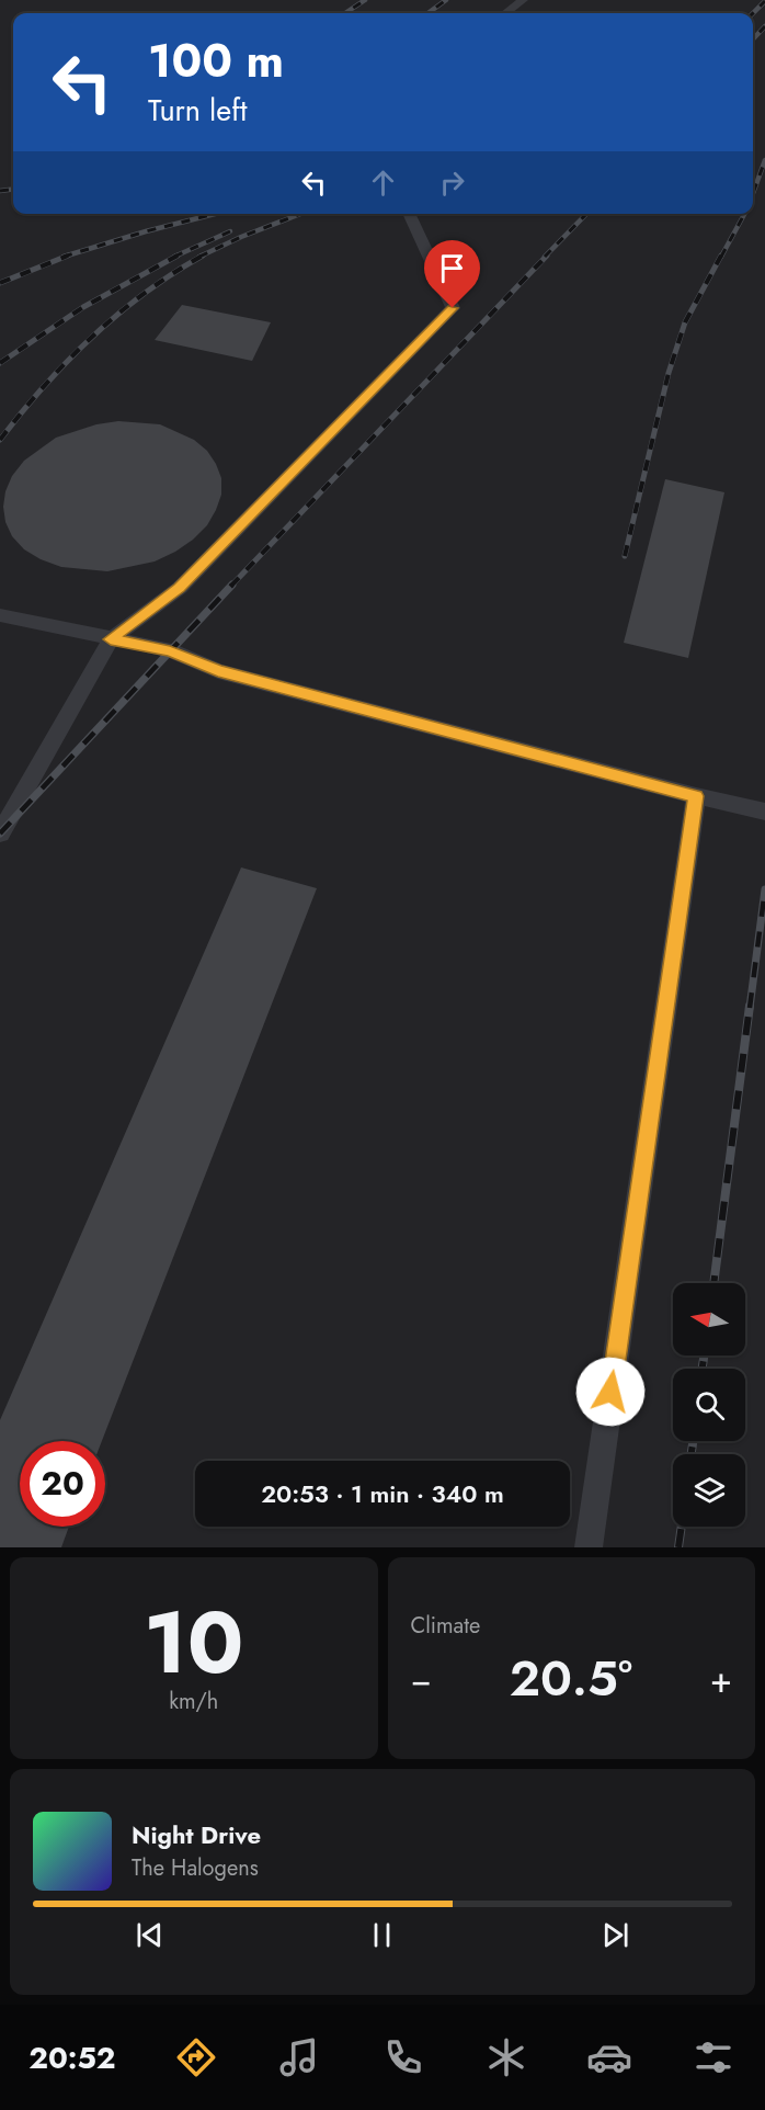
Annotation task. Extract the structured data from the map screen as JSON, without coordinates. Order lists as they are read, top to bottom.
{
  "north": "left",
  "page": {
    "turn": ["100 m", "Turn left"],
    "limit": "20",
    "trip": "20:53 · 1 min · 340 m",
    "tile": [
      ["10", "km/h"],
      "Climate"
    ],
    "heat": ["−", "20.5°", "+"],
    "song": ["Night Drive", "The Halogens"],
    "tabs": "20:52"
  }
}
